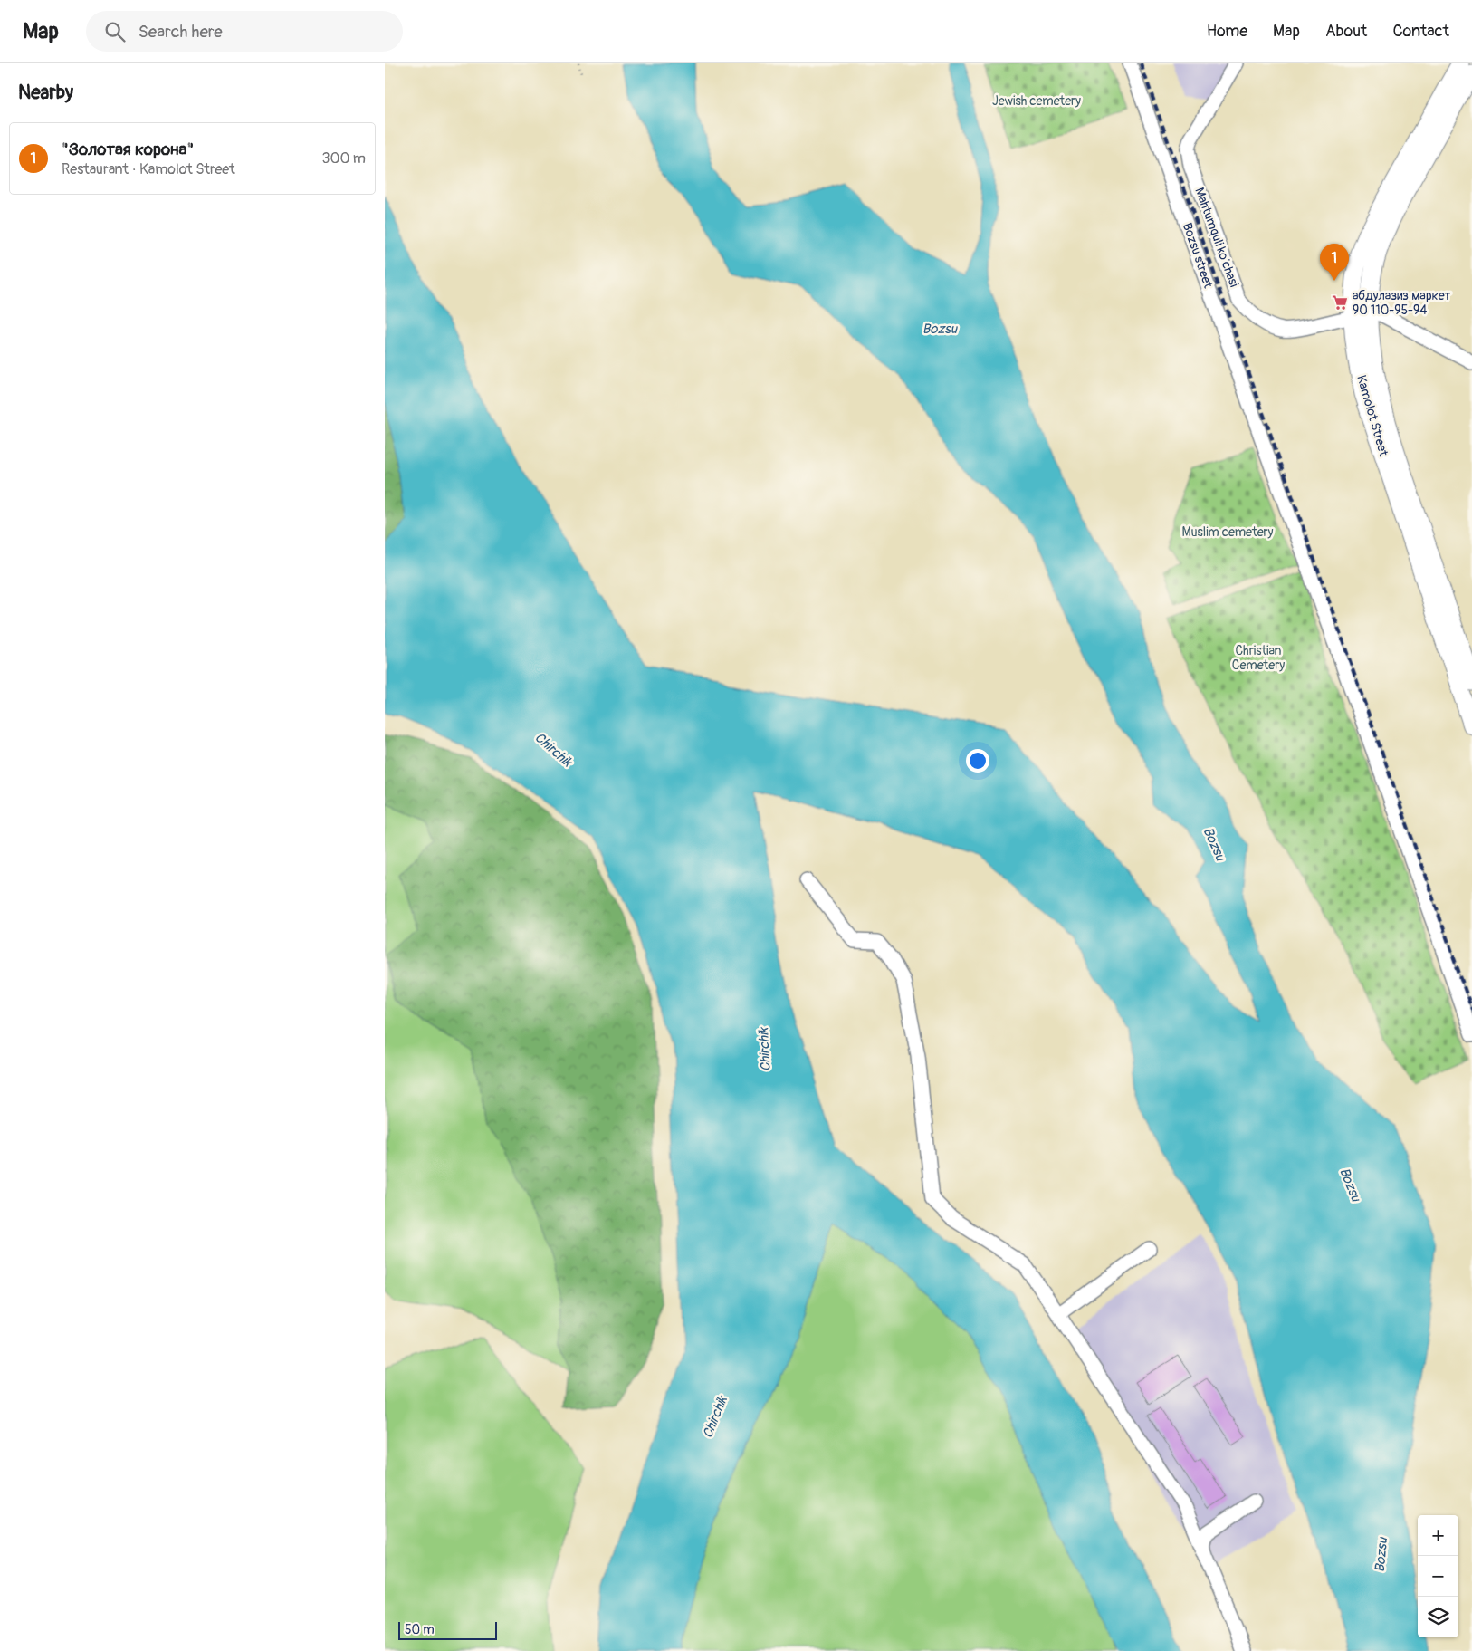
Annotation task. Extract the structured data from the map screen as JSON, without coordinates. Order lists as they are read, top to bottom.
{
  "streets": {
    "main road": ["Kamolot Street"],
    "street": ["Mahtumquli ko‘chasi", "Bozsu street"]
  },
  "crossings": [
    ["Mahtumquli ko‘chasi", "Kamolot Street"]
  ],
  "water": ["Bozsu", "Chirchik"],
  "parks": ["Jewish cemetery", "Muslim cemetery", "Christian Cemetery"],
  "places": {
    "supermarket": ["абдулазиз маркет 90 110-95-94"]
  },
  "scale_bar": "50 m",
  "page": {
    "header": "Map",
    "search": "Search here",
    "nav": [
      "Home",
      "Map",
      "About",
      "Contact"
    ],
    "heading": "Nearby",
    "list": [
      {
        "mark": "1",
        "name": "\"Золотая корона\"",
        "note": "Restaurant · Kamolot Street",
        "value": "300 m"
      }
    ],
    "pins": "1",
    "map_buttons": ["+", "−"],
    "scale": "50 m"
  }
}
